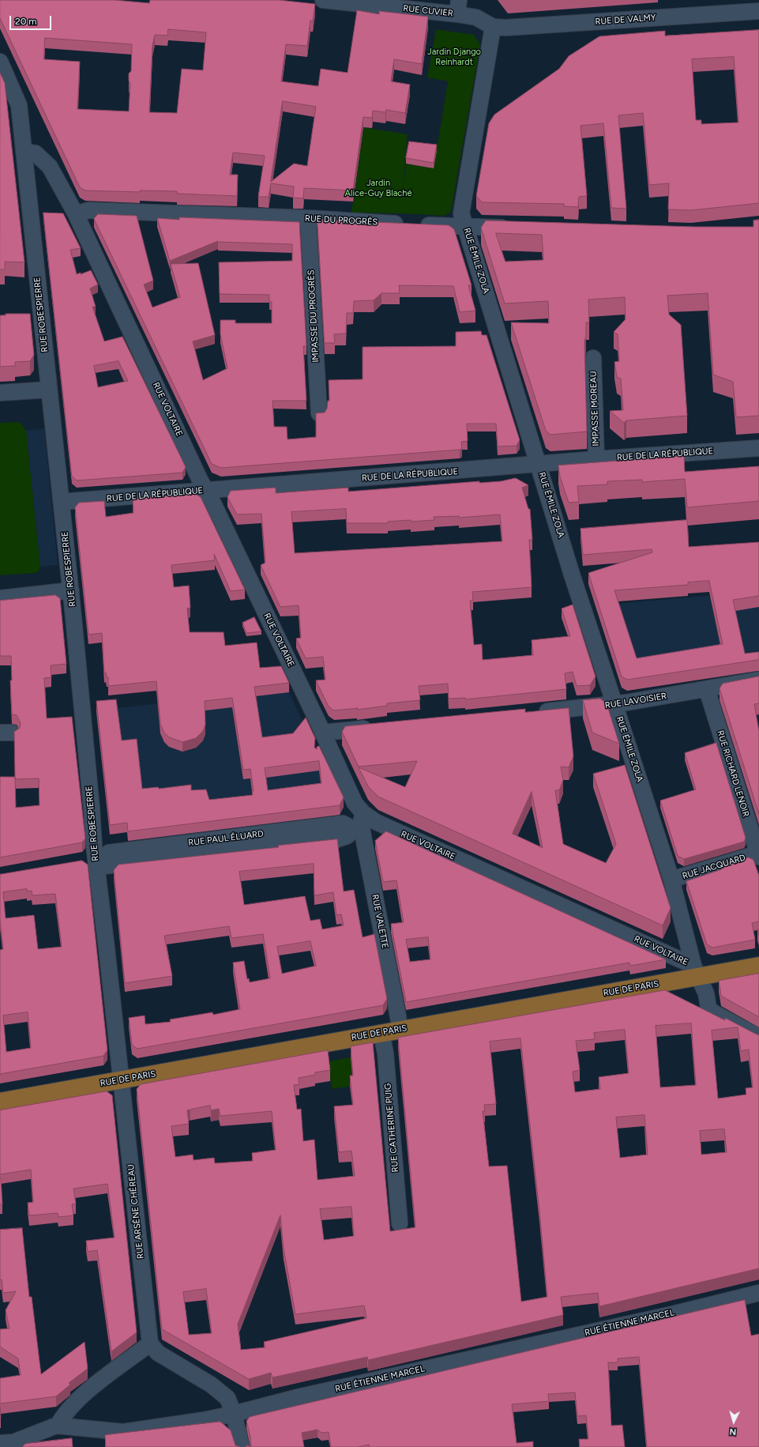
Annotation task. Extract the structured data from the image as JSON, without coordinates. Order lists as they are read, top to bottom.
{
  "streets": {
    "main road": ["RUE DE PARIS"],
    "street": [
      "RUE CUVIER",
      "RUE DE VALMY",
      "RUE DU PROGRÈS",
      "RUE ÉMILE ZOLA",
      "RUE ROBESPIERRE",
      "IMPASSE DU PROGRÈS",
      "IMPASSE MOREAU",
      "RUE VOLTAIRE",
      "RUE DE LA RÉPUBLIQUE",
      "RUE LAVOISIER",
      "RUE RICHARD LENOIR",
      "RUE PAUL ÉLUARD",
      "RUE JACQUARD",
      "RUE VALETTE",
      "RUE CATHERINE PUIG",
      "RUE ARSÈNE CHÉREAU",
      "RUE ÉTIENNE MARCEL"
    ]
  },
  "crossings": [
    ["RUE CUVIER", "RUE DE VALMY"],
    ["RUE CUVIER", "RUE ÉMILE ZOLA"],
    ["RUE DE VALMY", "RUE ÉMILE ZOLA"],
    ["RUE DU PROGRÈS", "RUE ÉMILE ZOLA"],
    ["RUE DU PROGRÈS", "IMPASSE DU PROGRÈS"],
    ["RUE DU PROGRÈS", "RUE VOLTAIRE"],
    ["RUE ÉMILE ZOLA", "RUE VOLTAIRE"],
    ["RUE ÉMILE ZOLA", "RUE DE LA RÉPUBLIQUE"],
    ["RUE ÉMILE ZOLA", "RUE LAVOISIER"],
    ["RUE ÉMILE ZOLA", "RUE JACQUARD"],
    ["RUE ÉMILE ZOLA", "RUE DE PARIS"],
    ["RUE ROBESPIERRE", "RUE VOLTAIRE"],
    ["RUE ROBESPIERRE", "RUE DE LA RÉPUBLIQUE"],
    ["RUE ROBESPIERRE", "RUE PAUL ÉLUARD"],
    ["RUE ROBESPIERRE", "RUE DE PARIS"],
    ["RUE ROBESPIERRE", "RUE ARSÈNE CHÉREAU"],
    ["IMPASSE MOREAU", "RUE DE LA RÉPUBLIQUE"],
    ["RUE VOLTAIRE", "RUE DE LA RÉPUBLIQUE"],
    ["RUE VOLTAIRE", "RUE PAUL ÉLUARD"],
    ["RUE VOLTAIRE", "RUE VALETTE"],
    ["RUE VOLTAIRE", "RUE DE PARIS"],
    ["RUE LAVOISIER", "RUE RICHARD LENOIR"],
    ["RUE RICHARD LENOIR", "RUE JACQUARD"],
    ["RUE PAUL ÉLUARD", "RUE VALETTE"],
    ["RUE VALETTE", "RUE DE PARIS"],
    ["RUE DE PARIS", "RUE CATHERINE PUIG"],
    ["RUE DE PARIS", "RUE ARSÈNE CHÉREAU"]
  ],
  "parks": ["Jardin Django Reinhardt", "Jardin Alice-Guy Blaché"],
  "scale_bar": "20 m",
  "north": "bottom"
}
